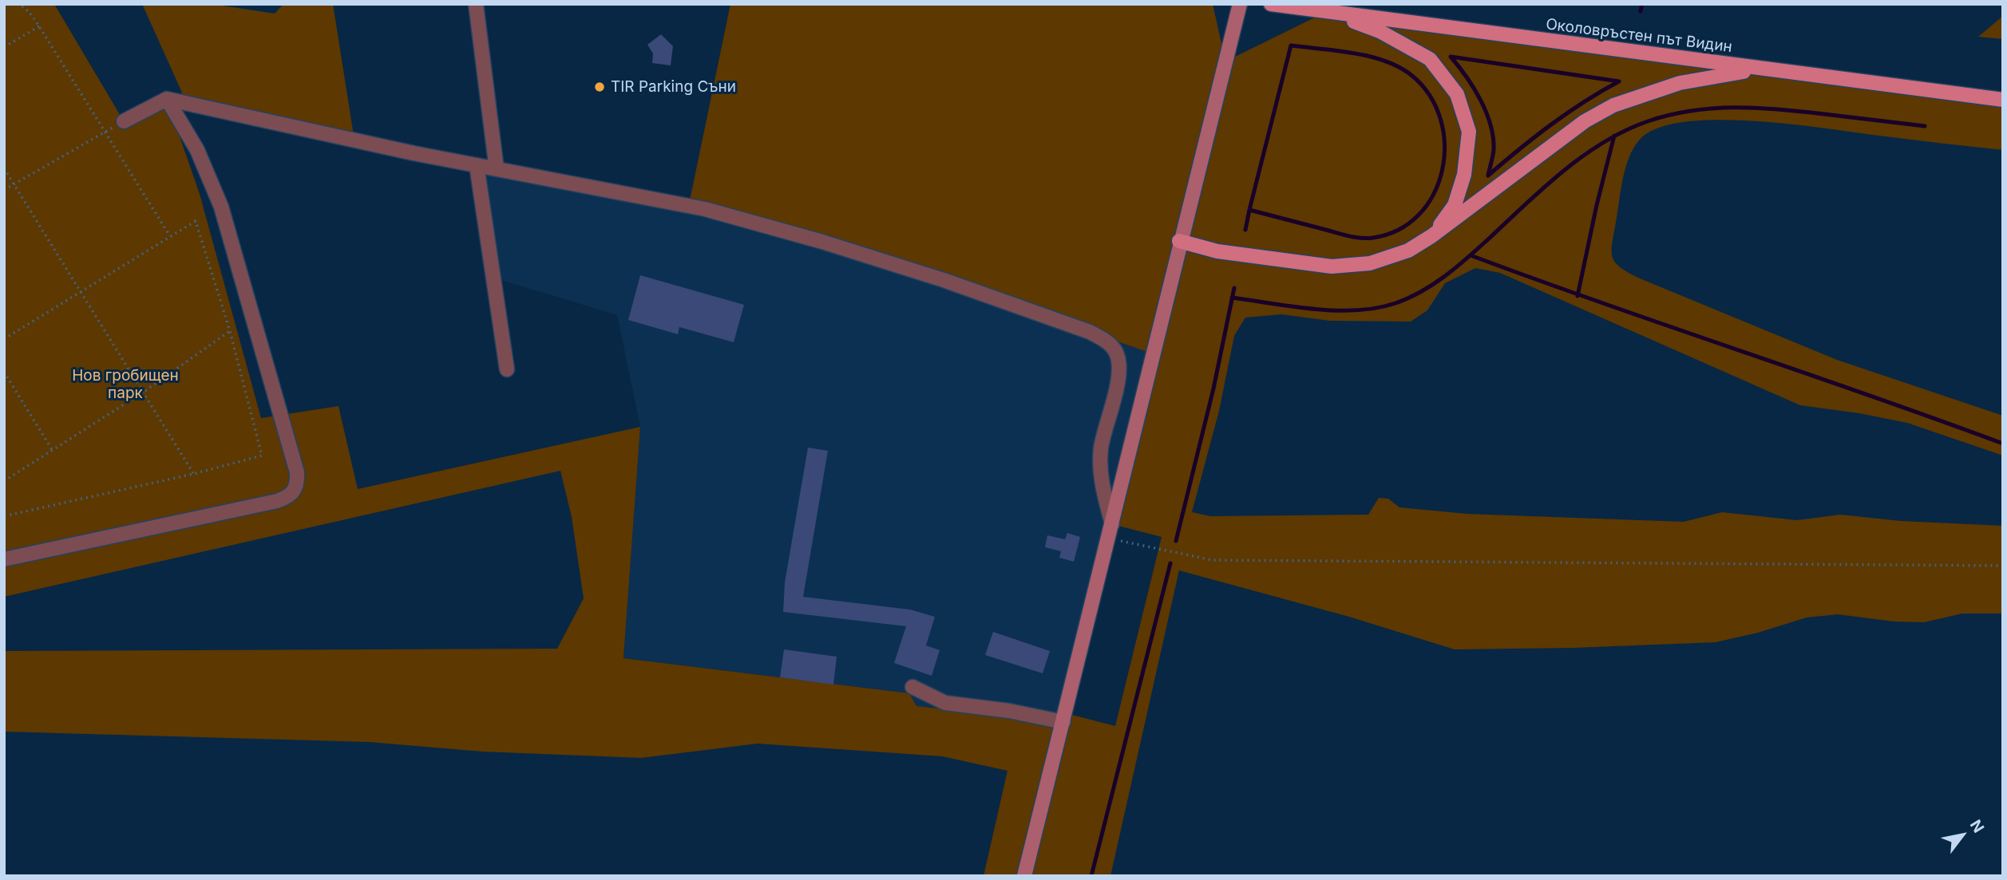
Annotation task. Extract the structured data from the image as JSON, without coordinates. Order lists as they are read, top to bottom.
{
  "streets": {
    "main road": ["Околовръстен път Видин"]
  },
  "parks": ["Нов гробищен парк"],
  "places": ["TIR Parking Съни"],
  "north": "top right"
}
